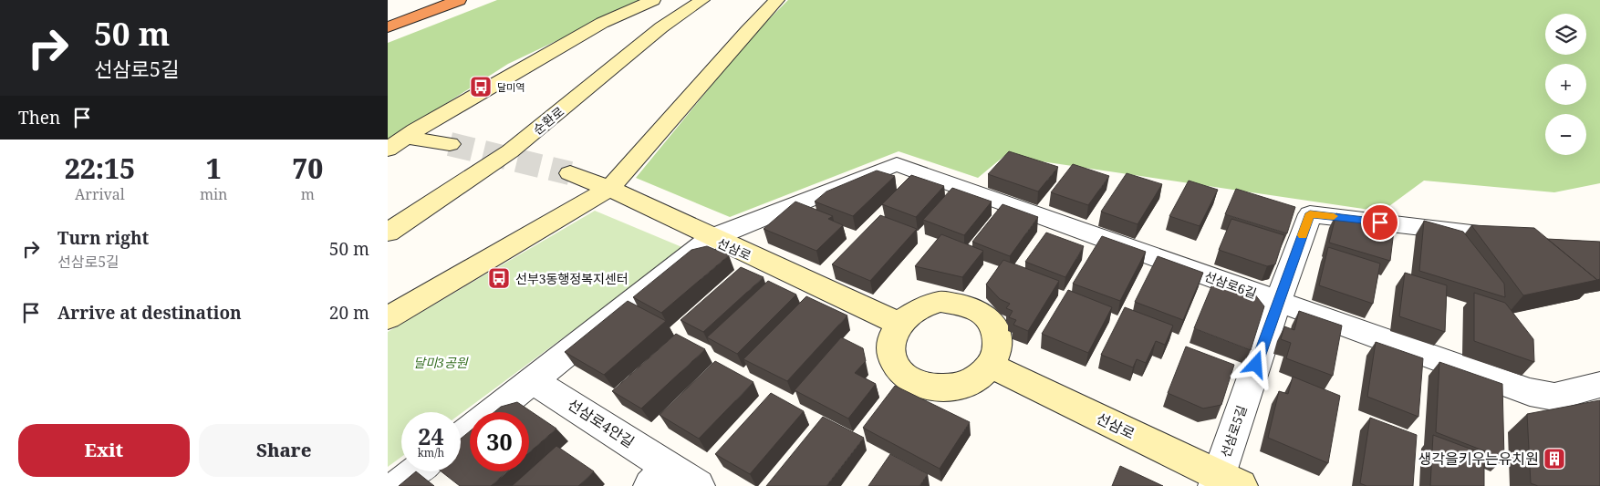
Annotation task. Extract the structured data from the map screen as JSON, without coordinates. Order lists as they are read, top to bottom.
{
  "streets": {
    "main road": ["순환로", "선삼로"],
    "street": ["선삼로6길", "선삼로4안길", "선삼로5길"]
  },
  "crossings": [
    ["선삼로", "선삼로6길"],
    ["선삼로", "선삼로5길"],
    ["선삼로6길", "선삼로5길"]
  ],
  "parks": ["달미3공원"],
  "places": {
    "bus stop": ["달미역", "선부3동행정복지센터"],
    "building": ["생각을키우는유치원"]
  },
  "page": {
    "turn": ["50 m", "선삼로5길"],
    "map_buttons": ["+", "−"],
    "then": "Then",
    "eta": [
      "22:15",
      "Arrival",
      "1",
      "min",
      "70",
      "m"
    ],
    "list": [
      {
        "name": "Turn right",
        "note": "선삼로5길",
        "value": "50 m"
      },
      {
        "name": "Arrive at destination",
        "value": "20 m"
      }
    ],
    "speed": "24 km/h",
    "limit": "30",
    "buttons": ["Exit", "Share"]
  }
}
